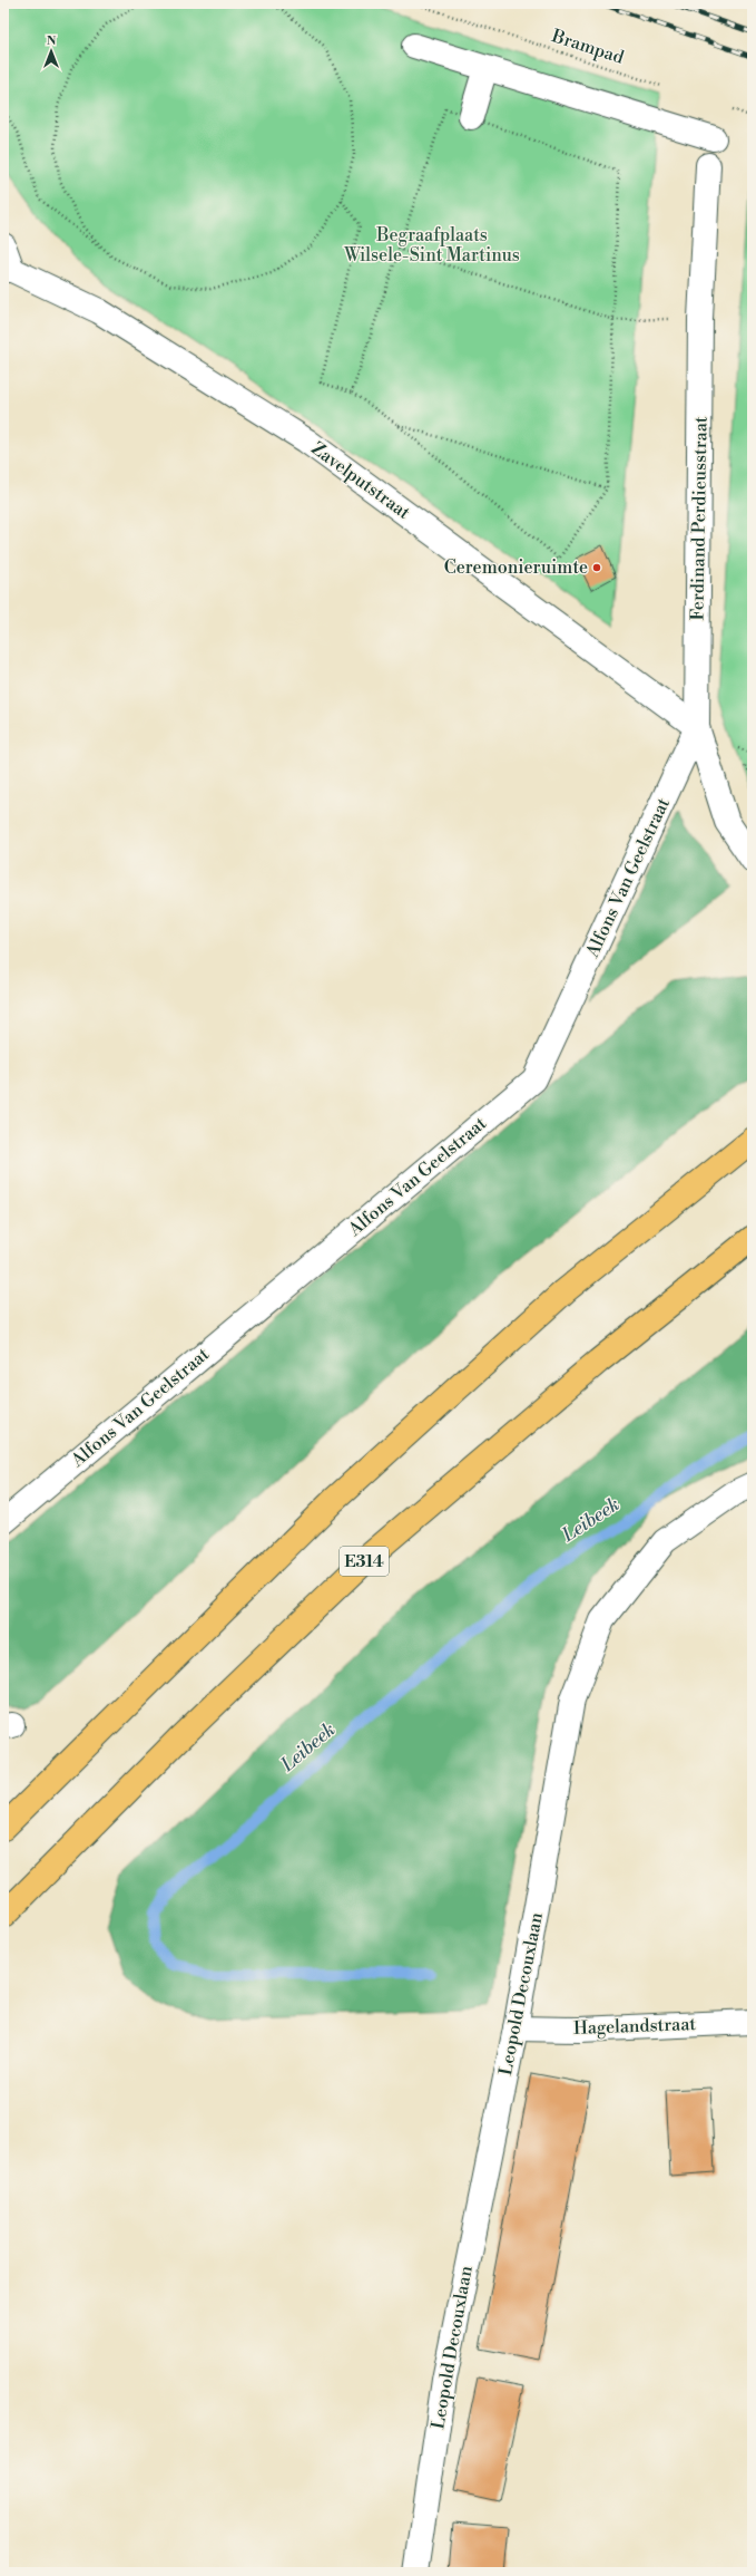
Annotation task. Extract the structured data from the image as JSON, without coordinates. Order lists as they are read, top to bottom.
{
  "streets": {
    "highway": ["E314"],
    "street": [
      "Zavelputstraat",
      "Ferdinand Perdieusstraat",
      "Alfons Van Geelstraat",
      "Leopold Decouxlaan",
      "Hagelandstraat"
    ],
    "path": ["Brampad"]
  },
  "crossings": [
    ["Zavelputstraat", "Ferdinand Perdieusstraat"],
    ["Zavelputstraat", "Alfons Van Geelstraat"],
    ["Ferdinand Perdieusstraat", "Alfons Van Geelstraat"],
    ["Leopold Decouxlaan", "Hagelandstraat"]
  ],
  "water": ["Leibeek"],
  "parks": ["Begraafplaats Wilsele-Sint Martinus"],
  "places": ["Ceremonieruimte"],
  "north": "top"
}
